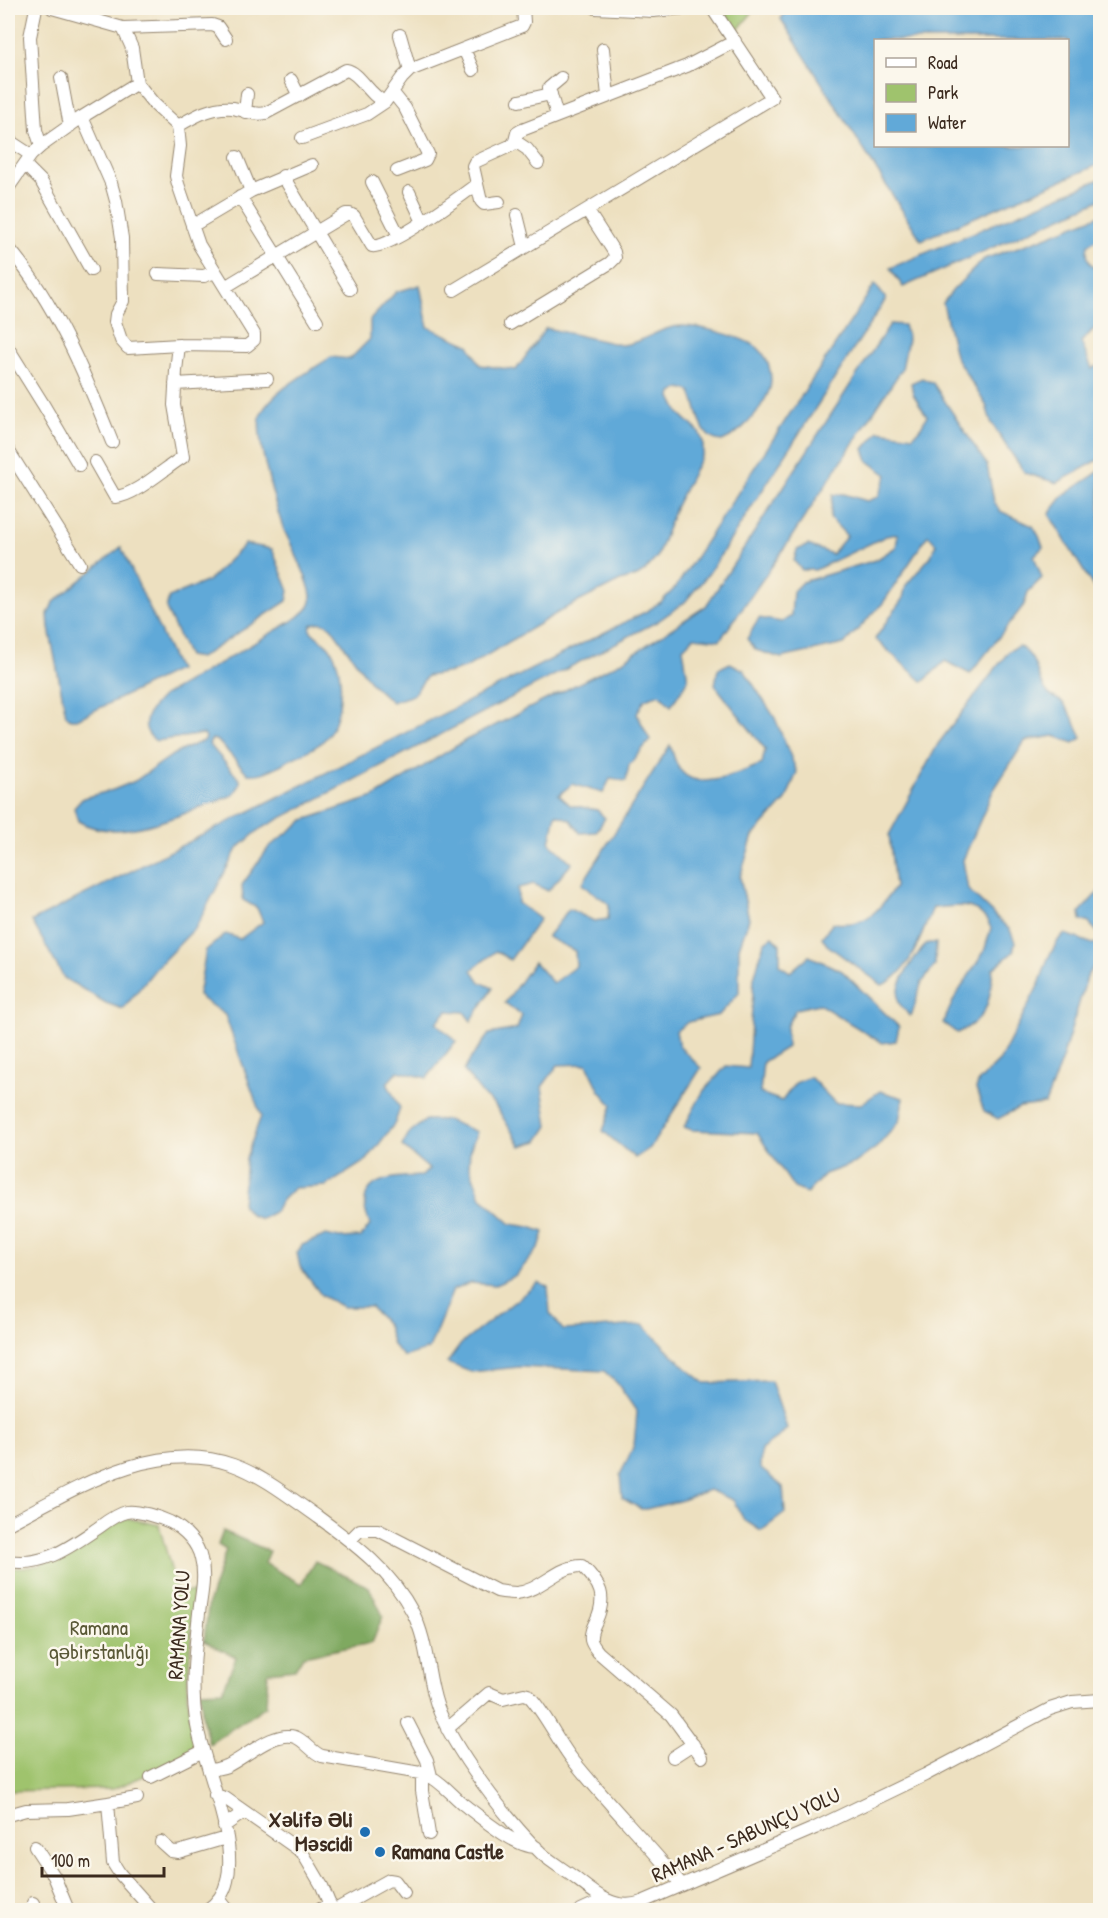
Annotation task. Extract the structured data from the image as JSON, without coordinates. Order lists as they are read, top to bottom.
{
  "streets": {
    "street": ["RAMANA YOLU", "RAMANA - SABUNÇU YOLU"]
  },
  "parks": ["Ramana qəbirstanlığı"],
  "places": ["Xəlifə Əli Məscidi", "Ramana Castle"],
  "legend": ["Road", "Park", "Water"],
  "scale_bar": "100 m"
}
